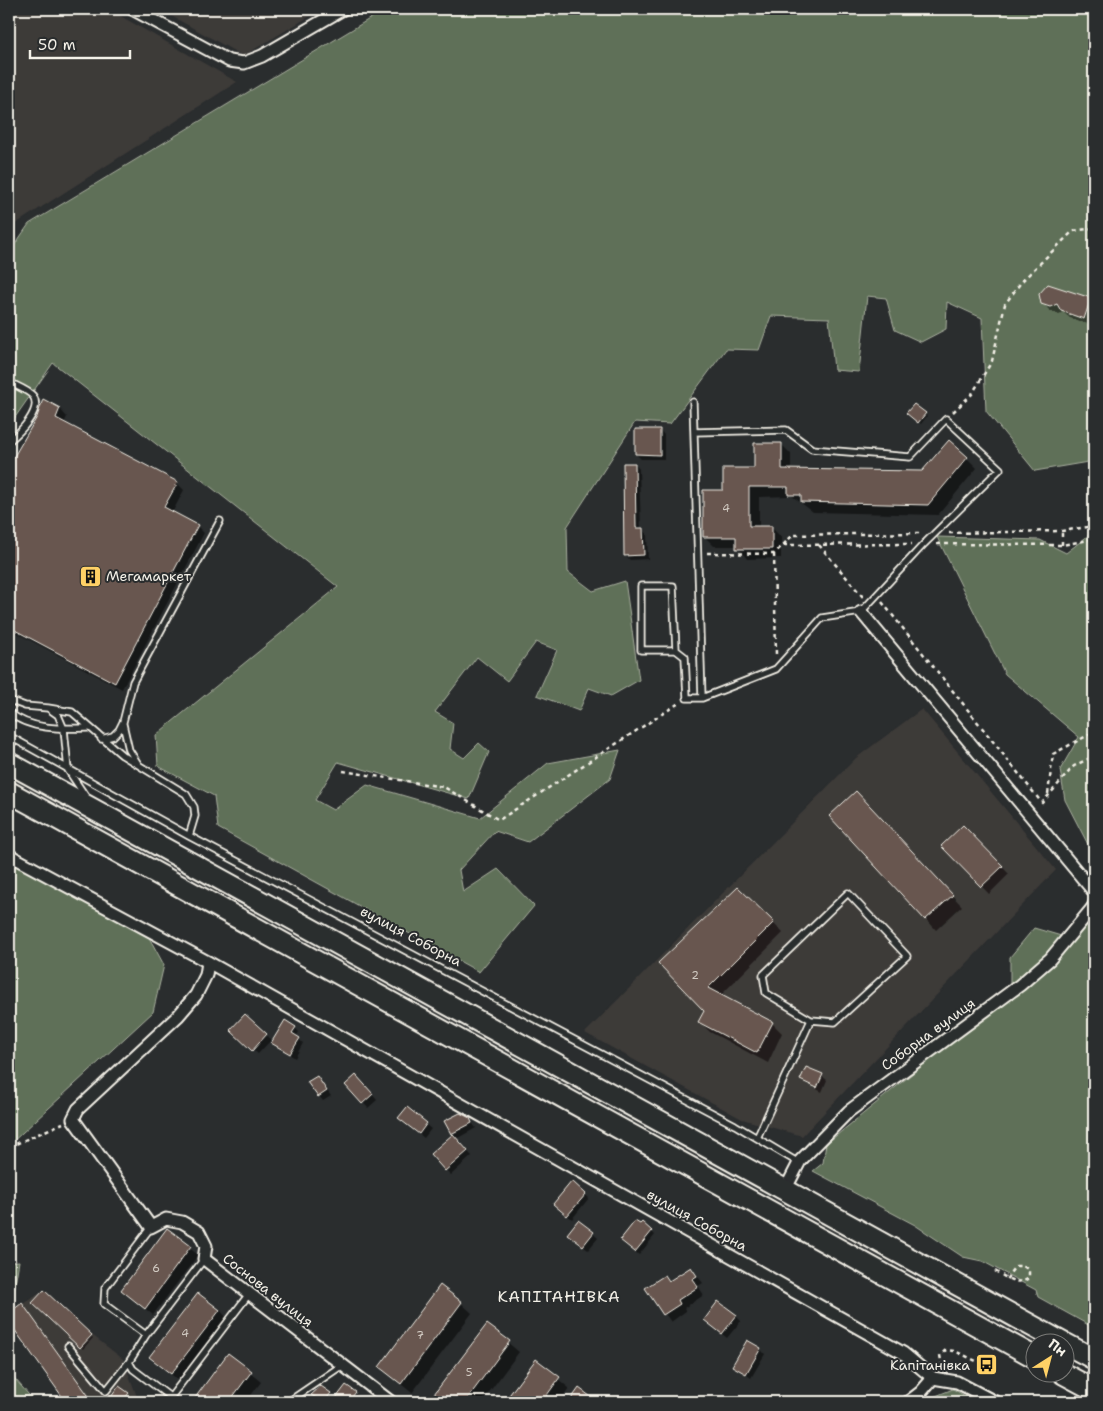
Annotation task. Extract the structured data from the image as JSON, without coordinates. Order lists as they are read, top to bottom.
{
  "streets": {
    "street": ["вулиця Соборна", "Соборна вулиця", "Соснова вулиця"]
  },
  "crossings": [
    ["вулиця Соборна", "Соборна вулиця"]
  ],
  "districts": ["КАПІТАНІВКА"],
  "places": {
    "building": ["Мегамаркет"],
    "bus stop": ["Капітанівка"]
  },
  "house_numbers": [
    "4",
    "2",
    "6",
    "4",
    "7",
    "5"
  ],
  "scale_bar": "50 m",
  "north": "top right"
}
